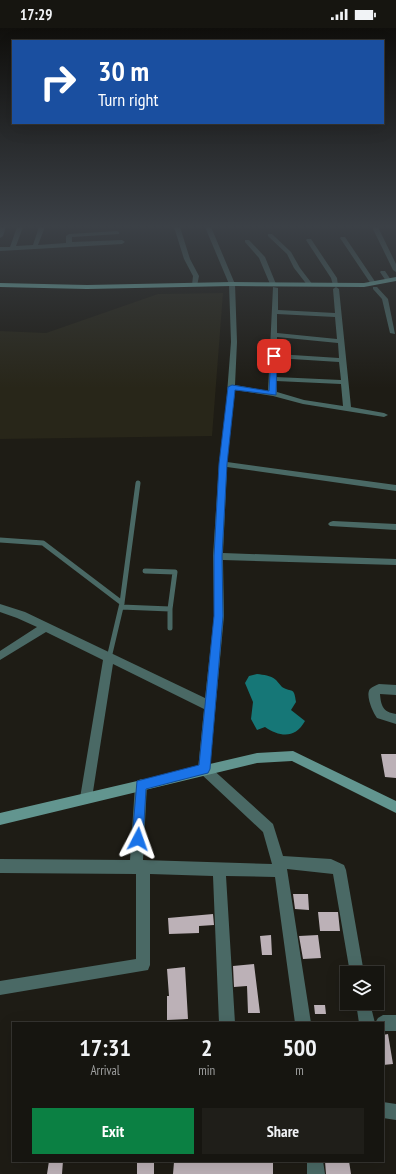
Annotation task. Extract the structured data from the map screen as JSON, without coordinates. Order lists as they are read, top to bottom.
{
  "page": {
    "status": "17:29",
    "turn": ["30 m", "Turn right"],
    "eta": [
      "17:31",
      "Arrival",
      "2",
      "min",
      "500",
      "m"
    ],
    "buttons": ["Exit", "Share"]
  }
}
